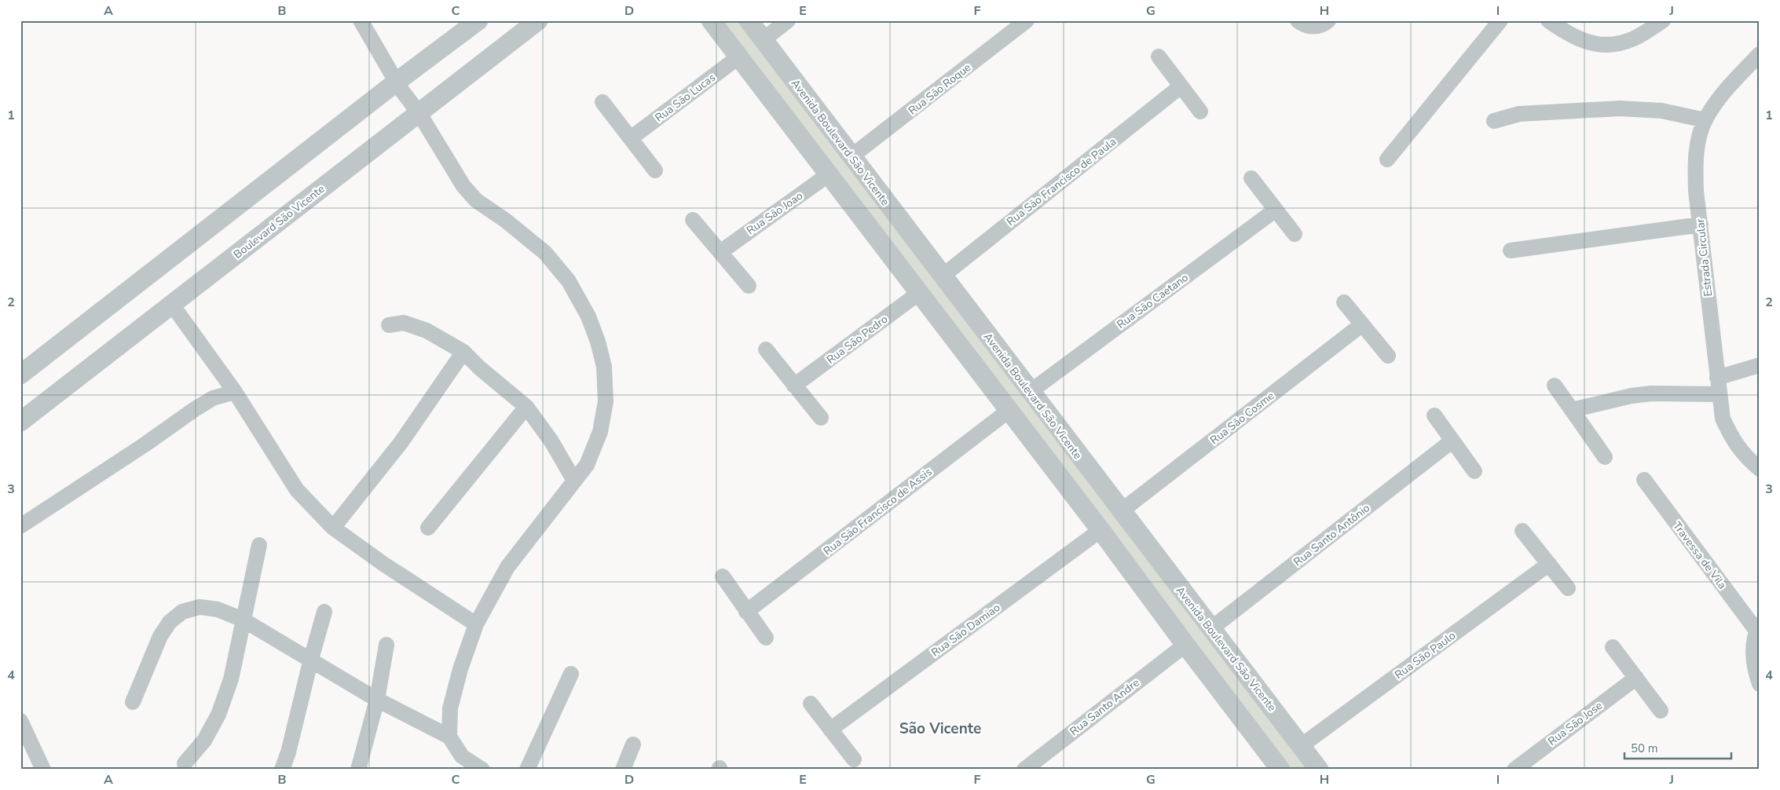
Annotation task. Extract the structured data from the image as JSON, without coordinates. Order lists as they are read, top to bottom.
{
  "streets": {
    "street": [
      "Rua Sāo Roque",
      "Rua Sāo Lucas",
      "Avenida Boulevard São Vicente",
      "Rua Sāo Francisco de Paula",
      "Rua Sāo Joao",
      "Boulevard São Vicente",
      "Estrada Circular",
      "Rua Sāo Caetano",
      "Rua Sāo Pedro",
      "Rua Sāo Cosme",
      "Rua Sāo Francisco de Assis",
      "Rua Santo Antônio",
      "Travessa de Vila",
      "Rua Sāo Damiao",
      "Rua Sāo Paulo",
      "Rua Santo Andre",
      "Rua Sāo Jose"
    ]
  },
  "crossings": [
    ["Rua Sāo Roque", "Avenida Boulevard São Vicente"],
    ["Avenida Boulevard São Vicente", "Rua Sāo Francisco de Paula"],
    ["Avenida Boulevard São Vicente", "Rua Sāo Caetano"],
    ["Avenida Boulevard São Vicente", "Rua Sāo Cosme"],
    ["Avenida Boulevard São Vicente", "Rua Santo Antônio"],
    ["Avenida Boulevard São Vicente", "Rua Sāo Paulo"]
  ],
  "districts": ["São Vicente"],
  "scale_bar": "50 m",
  "grid": {
    "columns": [
      "A",
      "B",
      "C",
      "D",
      "E",
      "F",
      "G",
      "H",
      "I",
      "J"
    ],
    "rows": [
      "1",
      "2",
      "3",
      "4"
    ]
  }
}
